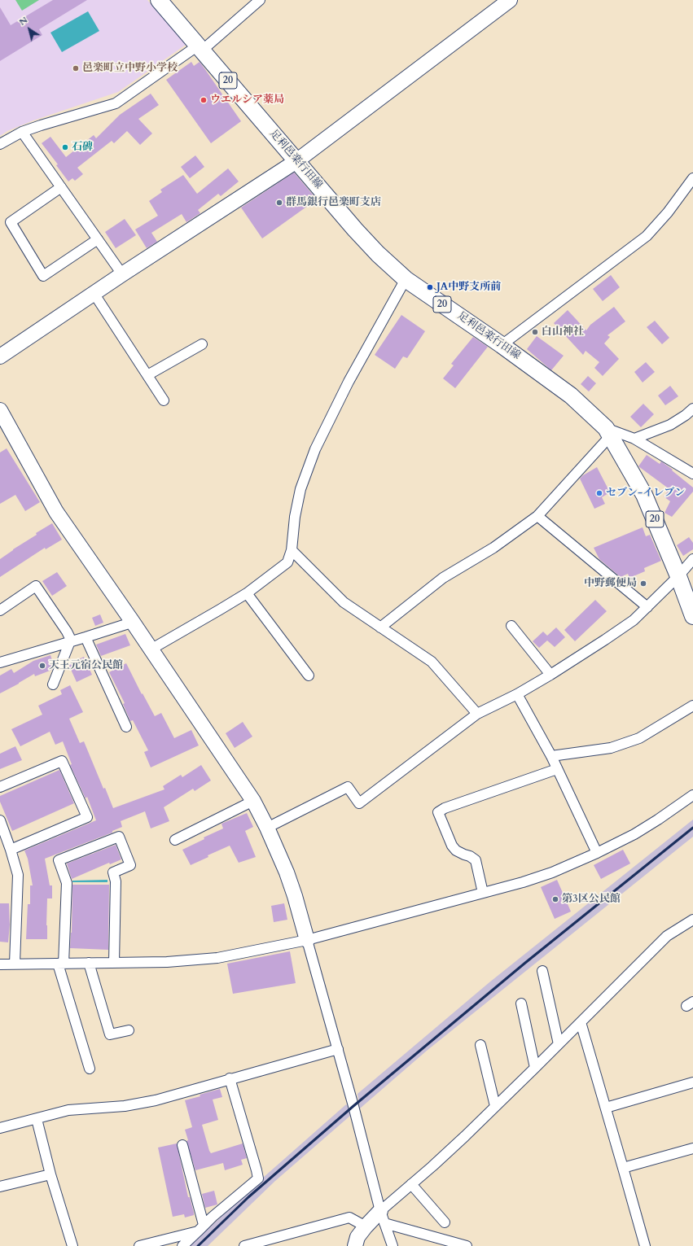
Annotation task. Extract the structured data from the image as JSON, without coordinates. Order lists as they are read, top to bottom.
{
  "streets": {
    "main road": ["20", "足利邑楽行田線"]
  },
  "places": [
    "邑楽町立中野小学校",
    "ウエルシア薬局",
    "石碑",
    "群馬銀行邑楽町支店",
    "JA中野支所前",
    "白山神社",
    "セブン-イレブン",
    "中野郵便局",
    "天王元宿公民館",
    "第3区公民館"
  ],
  "north": "top left"
}
